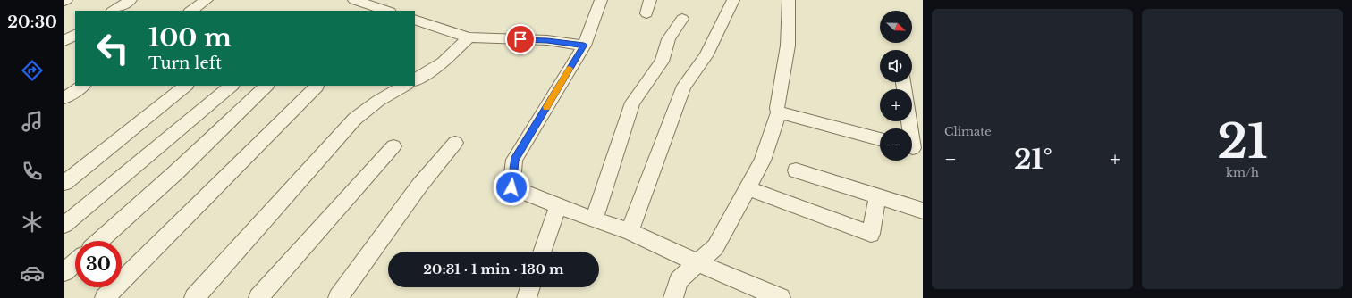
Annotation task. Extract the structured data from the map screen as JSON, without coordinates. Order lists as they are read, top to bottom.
{
  "north": "right",
  "page": {
    "tabs": "20:30",
    "tile": [
      "Climate",
      ["21", "km/h"]
    ],
    "map_buttons": ["+", "−"],
    "turn": ["100 m", "Turn left"],
    "heat": ["−", "21°", "+"],
    "limit": "30",
    "trip": "20:31 · 1 min · 130 m"
  }
}
